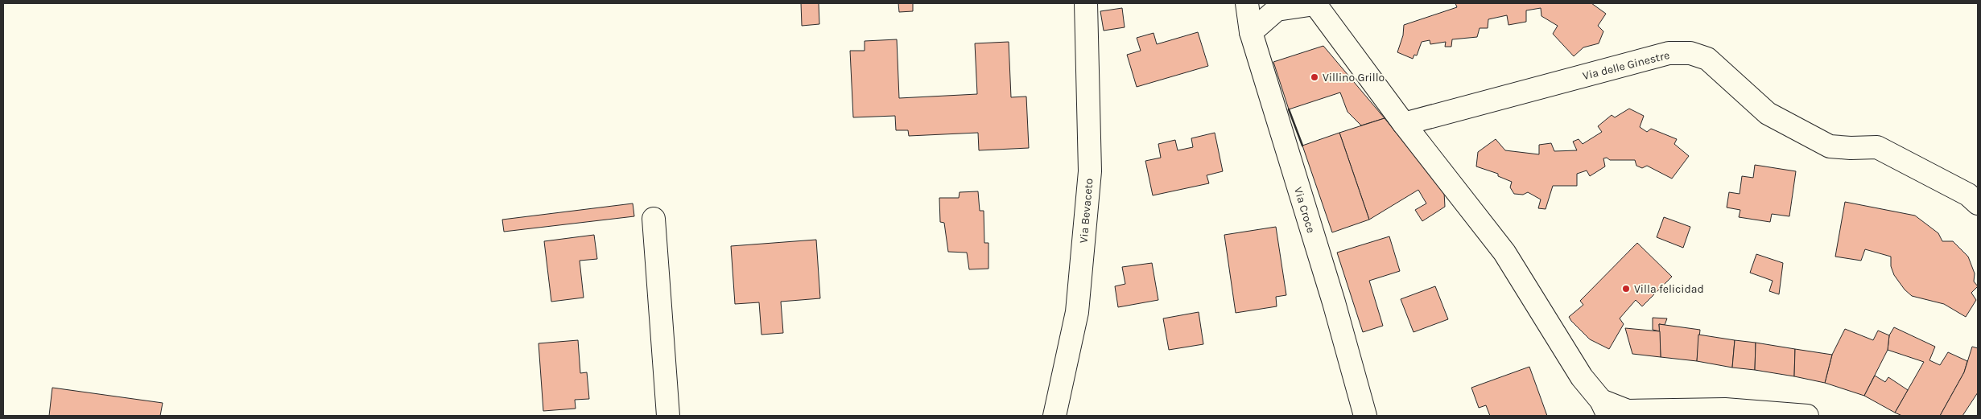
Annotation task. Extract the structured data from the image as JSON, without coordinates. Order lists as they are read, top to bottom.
{
  "streets": {
    "street": ["Via delle Ginestre", "Via Croce", "Via Bevaceto"]
  },
  "places": ["Villino Grillo", "Villa felicidad"]
}
